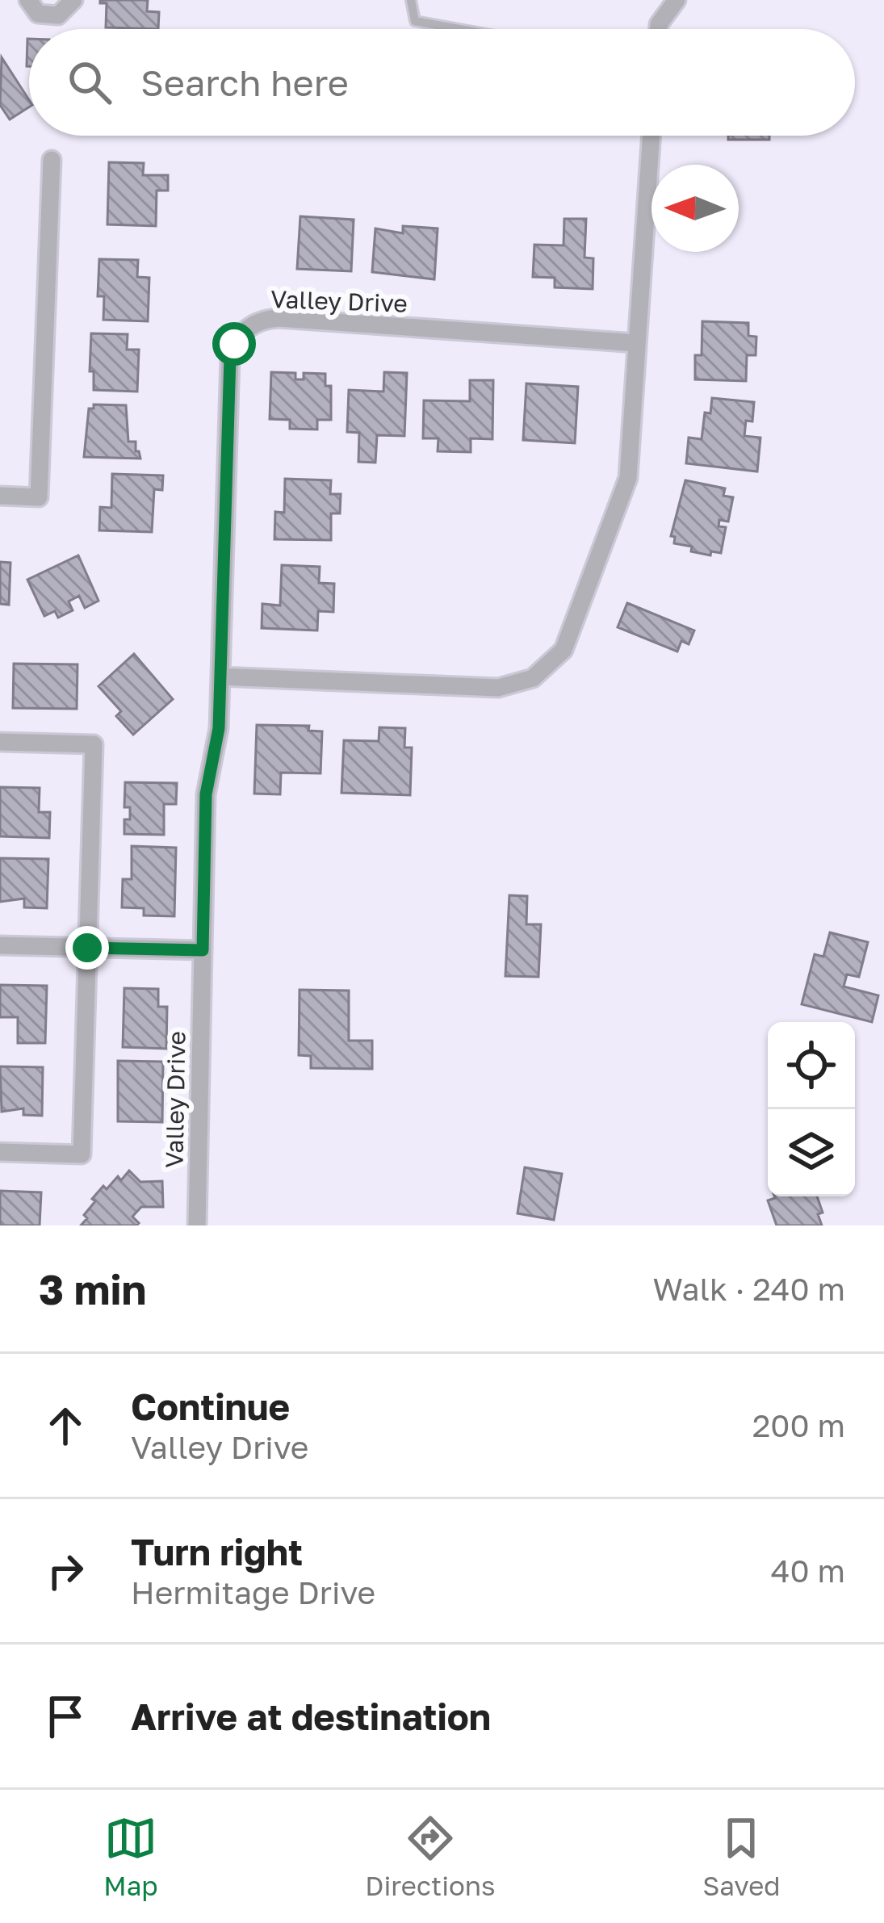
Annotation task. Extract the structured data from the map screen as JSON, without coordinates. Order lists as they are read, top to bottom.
{
  "streets": {
    "street": ["Valley Drive"]
  },
  "north": "left",
  "page": {
    "search": "Search here",
    "heading": ["3 min", "Walk · 240 m"],
    "list": [
      ["Continue", "Valley Drive", "200 m"],
      ["Turn right", "Hermitage Drive", "40 m"],
      "Arrive at destination"
    ],
    "nav": ["Map", "Directions", "Saved"]
  }
}
